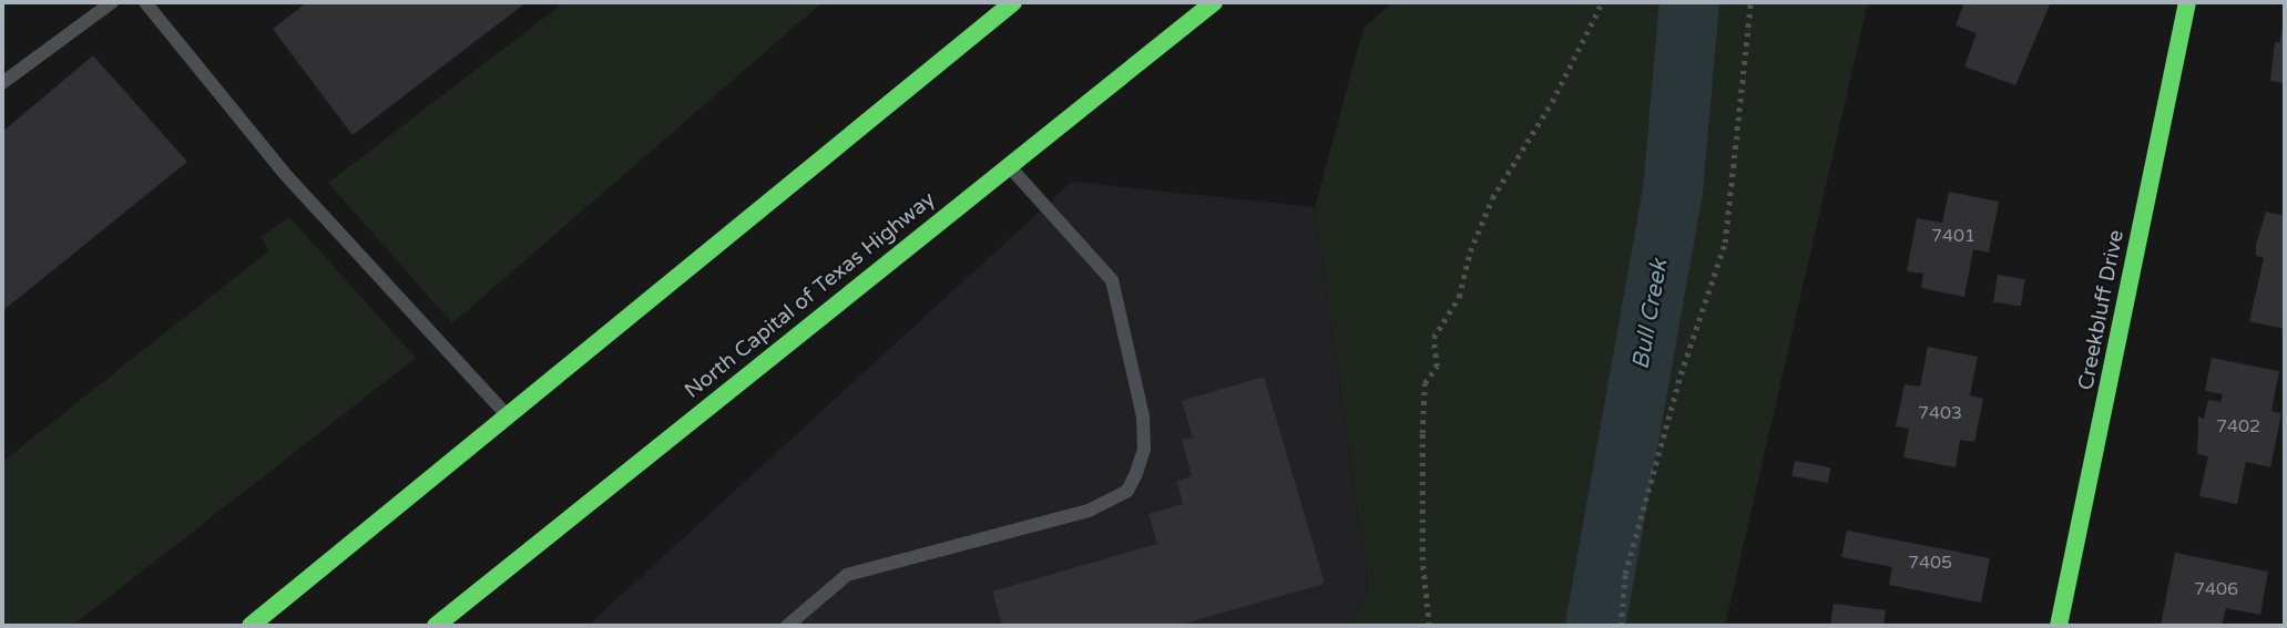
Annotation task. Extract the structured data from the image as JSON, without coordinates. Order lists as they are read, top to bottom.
{
  "streets": {
    "main road": ["North Capital of Texas Highway", "Creekbluff Drive"]
  },
  "water": ["Bull Creek"],
  "house_numbers": [
    "7401",
    "7403",
    "7402",
    "7405",
    "7406"
  ]
}
